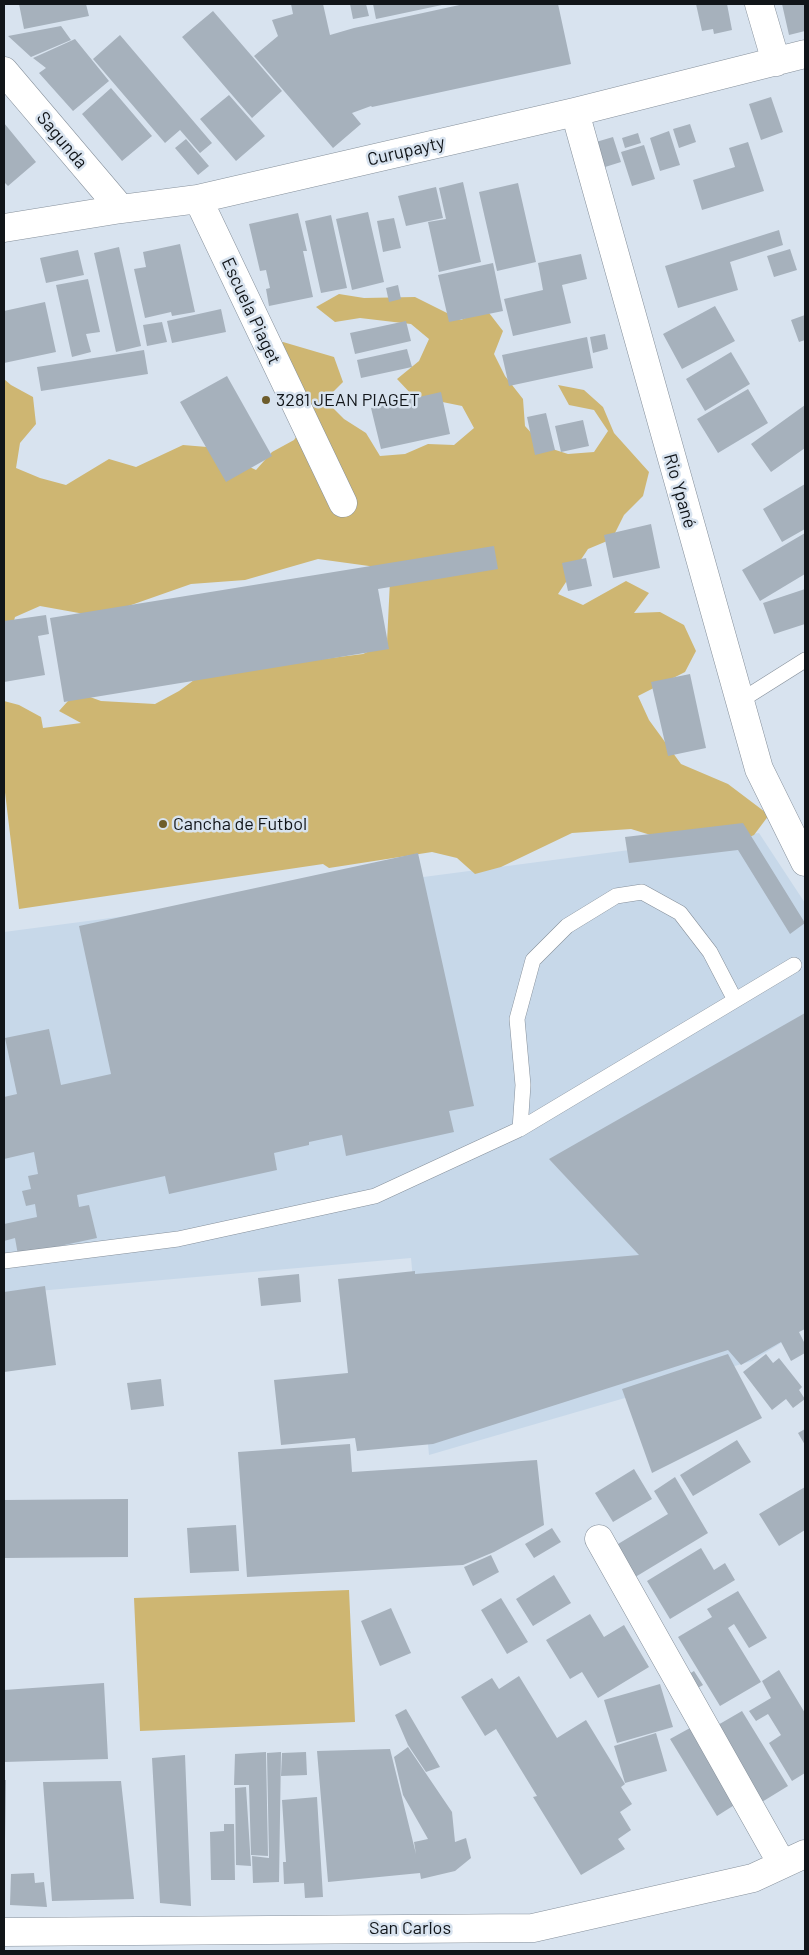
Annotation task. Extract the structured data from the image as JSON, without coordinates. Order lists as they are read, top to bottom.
{
  "streets": {
    "street": [
      "Sagunda",
      "Curupayty",
      "Escuela Piaget",
      "Rio Ypané",
      "San Carlos"
    ]
  },
  "crossings": [
    ["Sagunda", "Curupayty"],
    ["Curupayty", "Escuela Piaget"],
    ["Curupayty", "Rio Ypané"]
  ],
  "places": ["3281 JEAN PIAGET", "Cancha de Futbol"]
}
